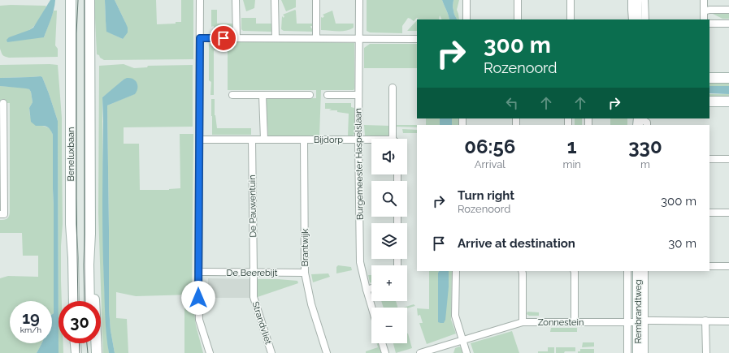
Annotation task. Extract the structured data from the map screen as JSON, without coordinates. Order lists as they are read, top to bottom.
{
  "streets": {
    "main road": ["Beneluxbaan", "Rembrandtweg"],
    "street": [
      "Bijdorp",
      "Burgemeester Haspelslaan",
      "De Pauwentuin",
      "Brantwijk",
      "De Beerebijt",
      "Zonnestein",
      "Strandvliet"
    ]
  },
  "crossings": [
    ["Bijdorp", "Burgemeester Haspelslaan"],
    ["Bijdorp", "De Pauwentuin"],
    ["Bijdorp", "Brantwijk"],
    ["De Pauwentuin", "De Beerebijt"],
    ["De Pauwentuin", "Strandvliet"],
    ["Brantwijk", "De Beerebijt"],
    ["De Beerebijt", "Strandvliet"],
    ["Rembrandtweg", "Zonnestein"]
  ],
  "page": {
    "turn": ["300 m", "Rozenoord"],
    "eta": [
      "06:56",
      "Arrival",
      "1",
      "min",
      "330",
      "m"
    ],
    "map_buttons": ["+", "−"],
    "list": [
      {
        "name": "Turn right",
        "note": "Rozenoord",
        "value": "300 m"
      },
      {
        "name": "Arrive at destination",
        "value": "30 m"
      }
    ],
    "speed": "19 km/h",
    "limit": "30"
  }
}
